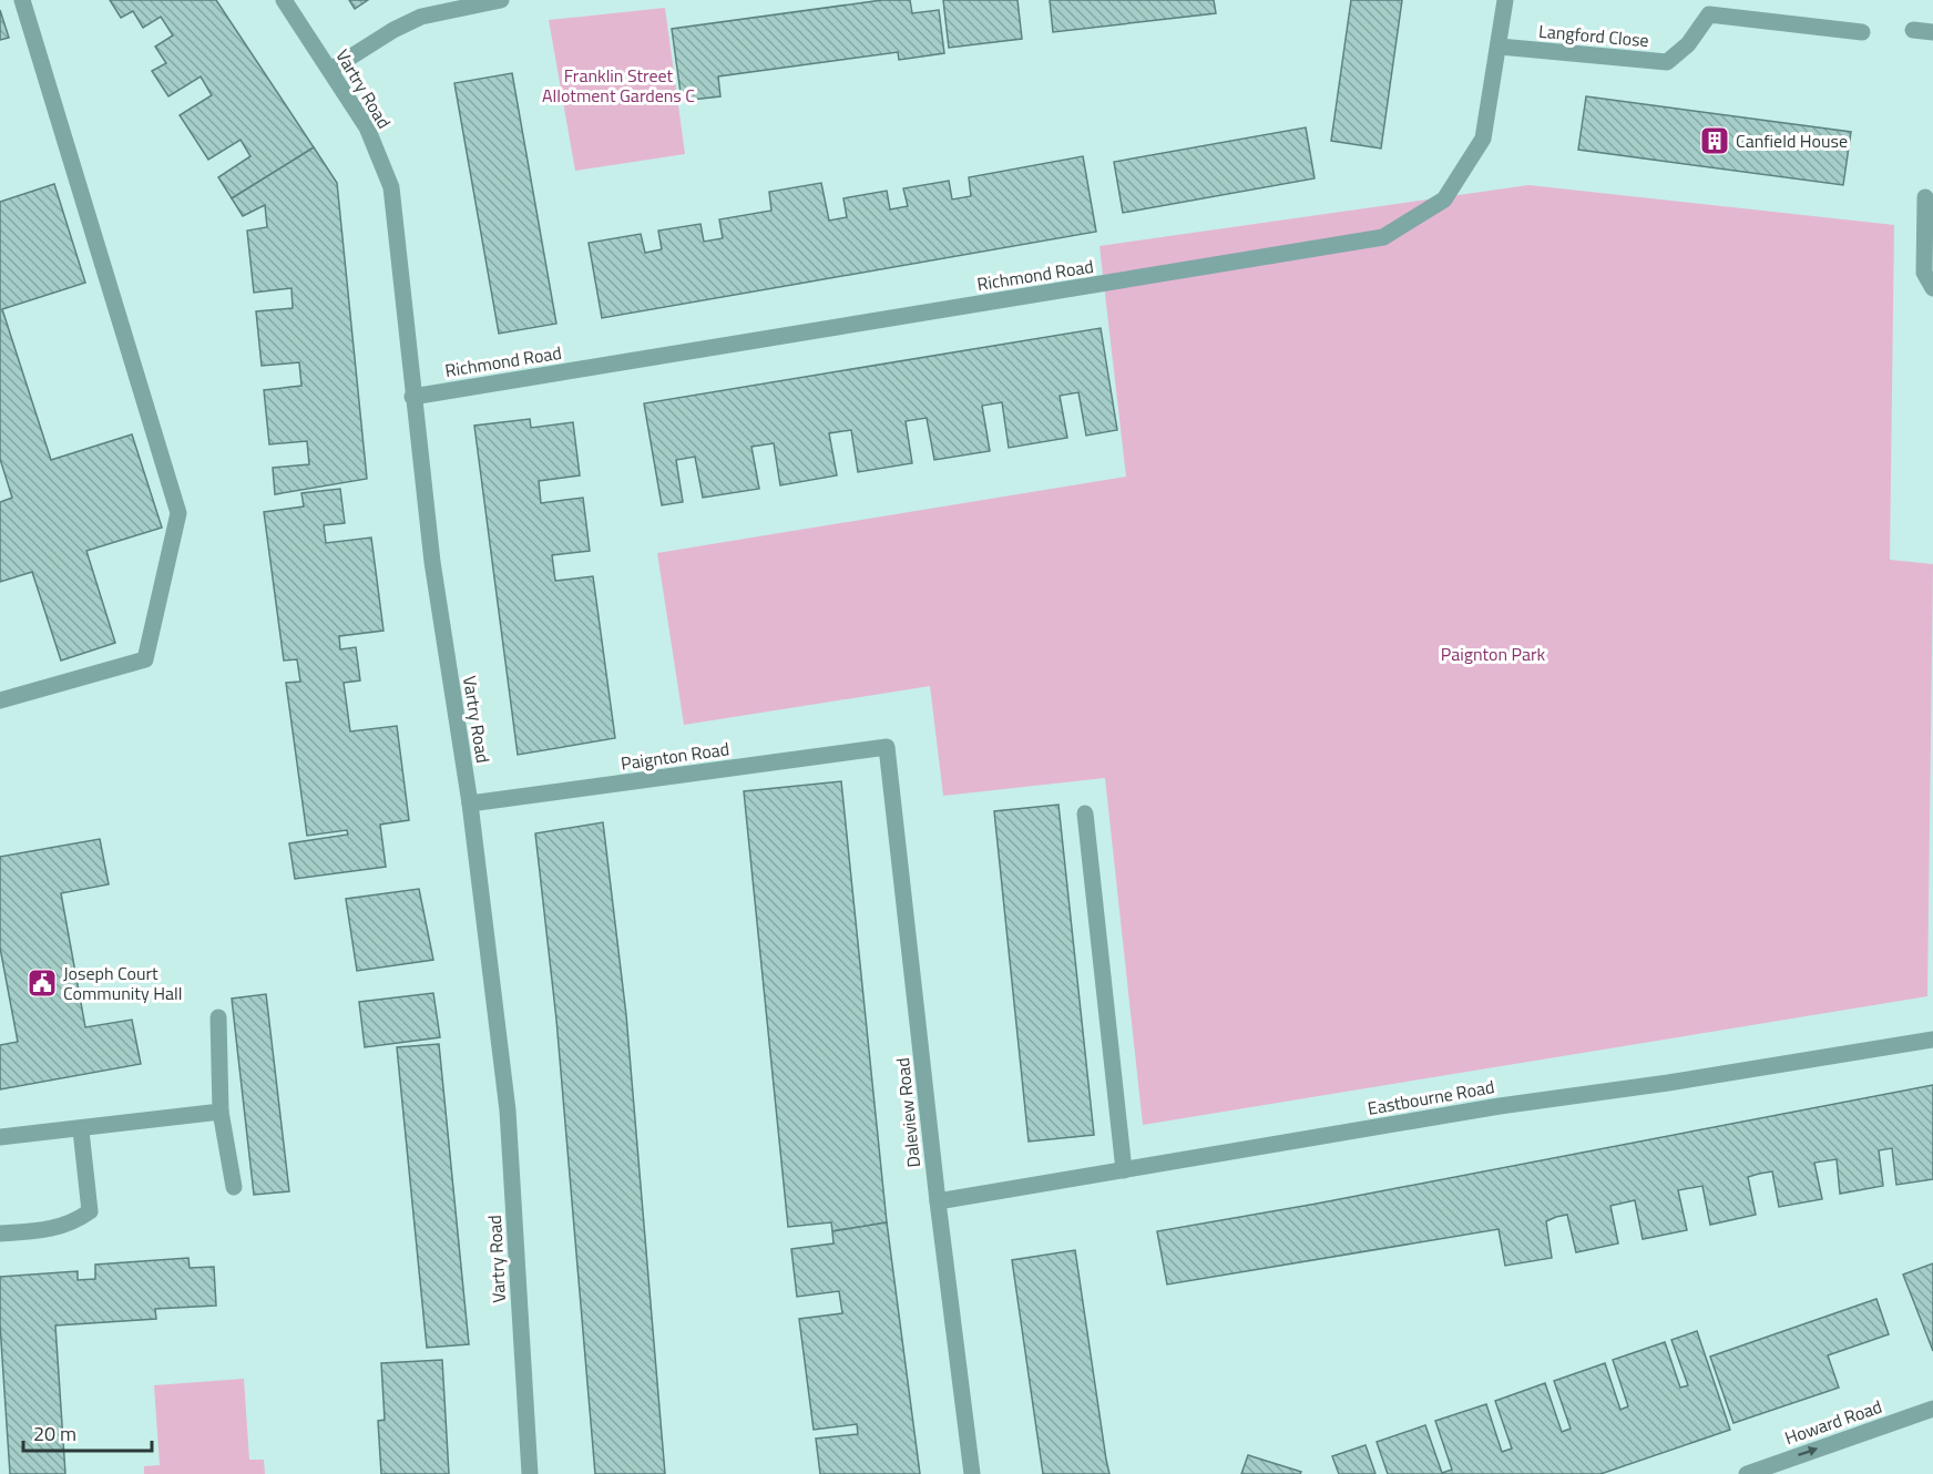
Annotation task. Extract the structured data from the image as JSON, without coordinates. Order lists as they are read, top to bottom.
{
  "streets": {
    "street": [
      "Langford Close",
      "Vartry Road",
      "Richmond Road",
      "Paignton Road",
      "Eastbourne Road",
      "Daleview Road",
      "Howard Road"
    ]
  },
  "crossings": [
    ["Langford Close", "Richmond Road"],
    ["Vartry Road", "Richmond Road"],
    ["Vartry Road", "Paignton Road"],
    ["Paignton Road", "Daleview Road"],
    ["Eastbourne Road", "Daleview Road"]
  ],
  "one_way": ["Howard Road"],
  "parks": ["Franklin Street Allotment Gardens C", "Paignton Park"],
  "places": {
    "building": ["Canfield House"],
    "public building": ["Joseph Court Community Hall"]
  },
  "scale_bar": "20 m"
}
